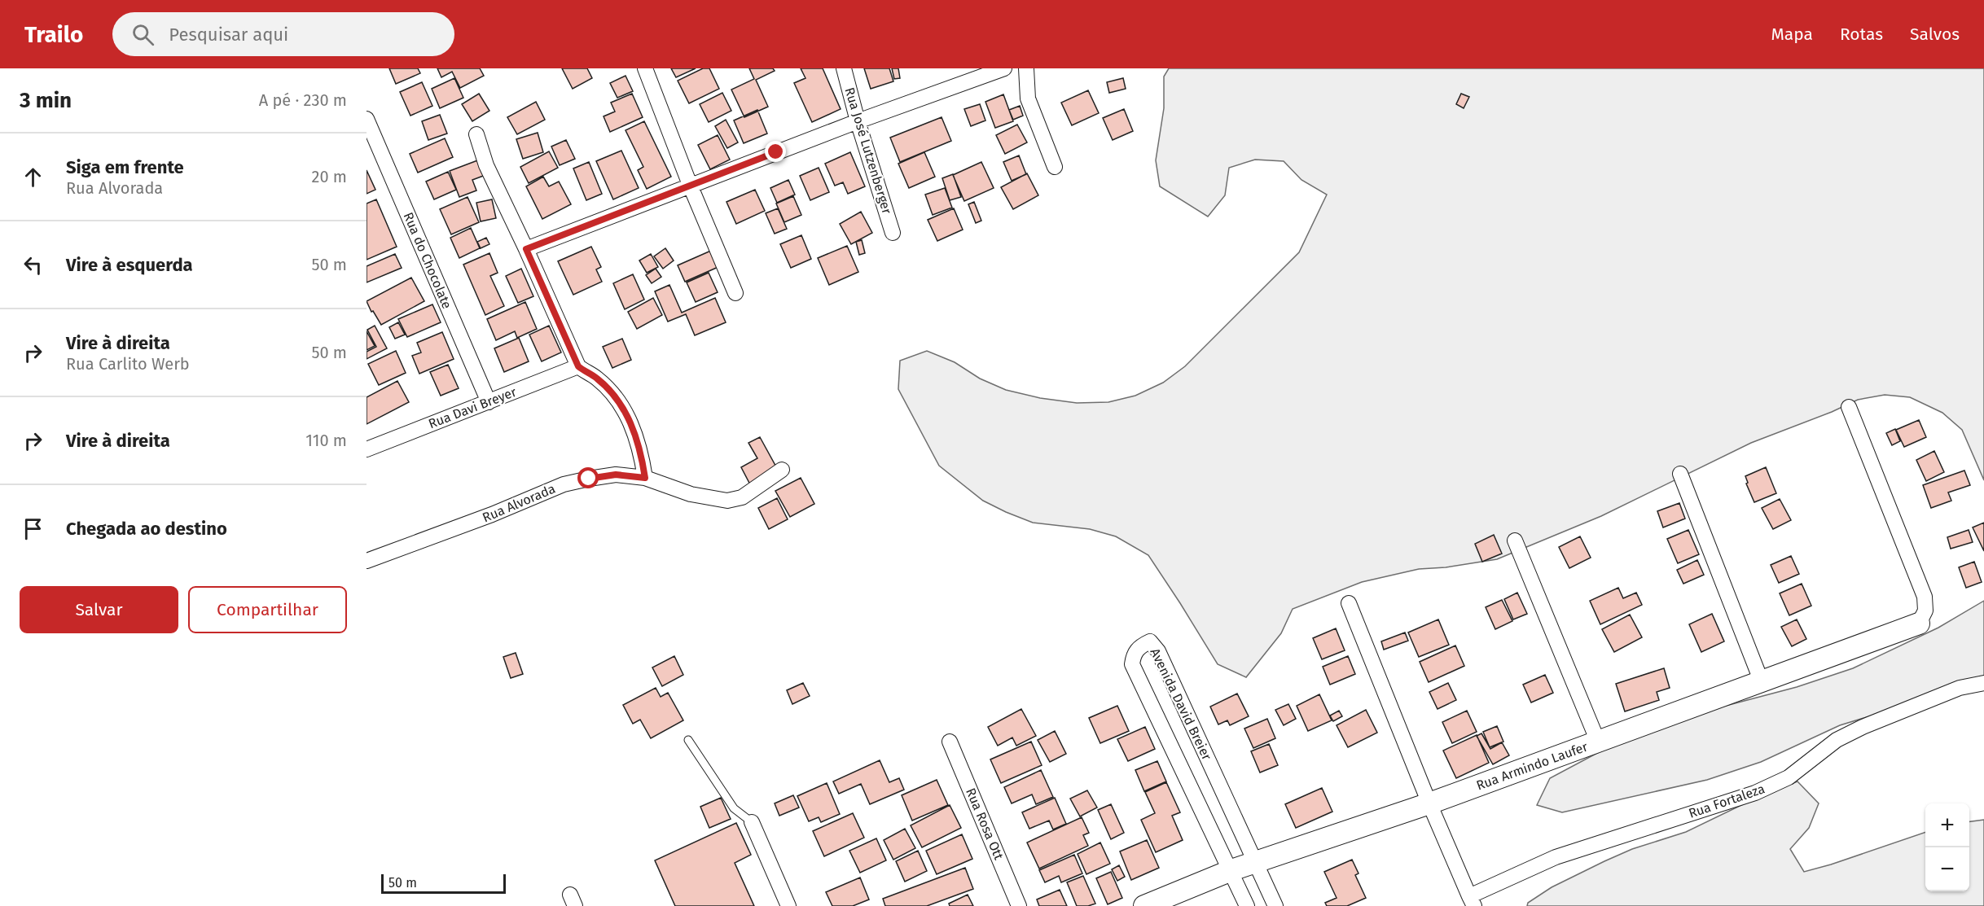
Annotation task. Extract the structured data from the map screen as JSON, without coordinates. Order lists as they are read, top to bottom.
{
  "streets": {
    "street": [
      "Rua José Lutzenberger",
      "Rua do Chocolate",
      "Rua Davi Breyer",
      "Rua Alvorada",
      "Avenida David Breier",
      "Rua Armindo Laufer",
      "Rua Fortaleza",
      "Rua Rosa Ott"
    ]
  },
  "crossings": [
    ["Rua do Chocolate", "Rua Davi Breyer"],
    ["Avenida David Breier", "Rua Armindo Laufer"]
  ],
  "scale_bar": "50 m",
  "page": {
    "header": "Trailo",
    "search": "Pesquisar aqui",
    "nav": ["Mapa", "Rotas", "Salvos"],
    "heading": ["3 min", "A pé · 230 m"],
    "list": [
      ["Siga em frente", "Rua Alvorada", "20 m"],
      ["Vire à esquerda", "50 m"],
      ["Vire à direita", "Rua Carlito Werb", "50 m"],
      ["Vire à direita", "110 m"],
      "Chegada ao destino"
    ],
    "buttons": ["Salvar", "Compartilhar"],
    "map_buttons": ["+", "−"],
    "scale": "50 m"
  }
}
